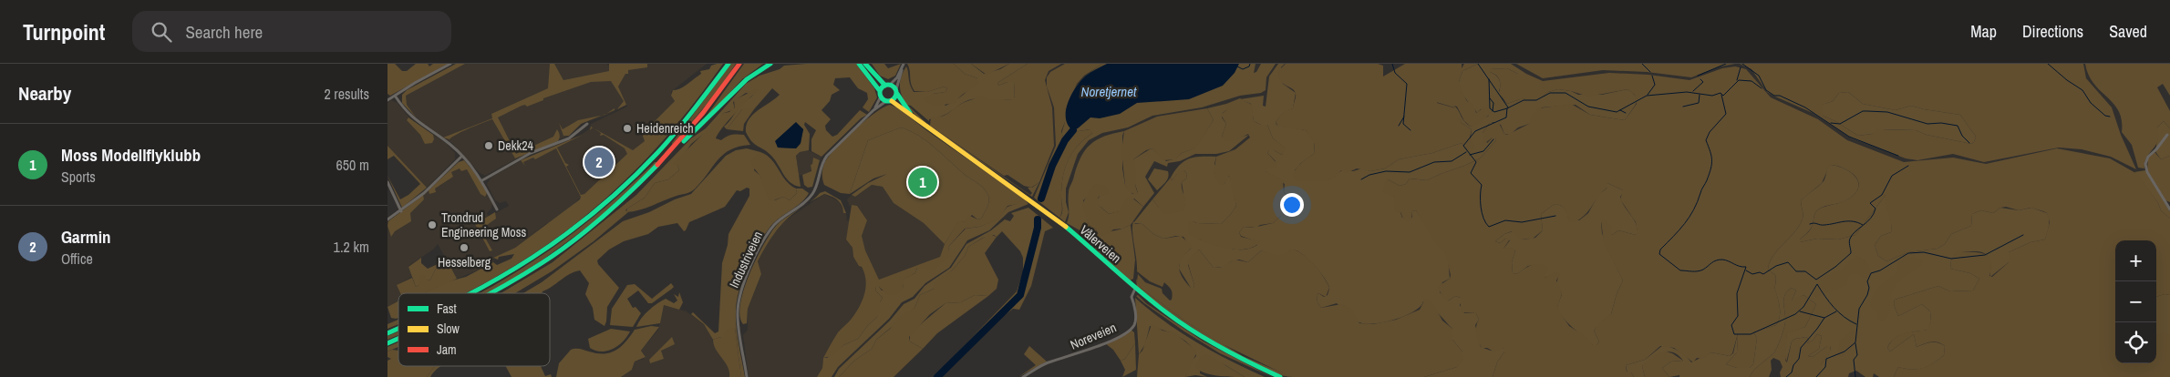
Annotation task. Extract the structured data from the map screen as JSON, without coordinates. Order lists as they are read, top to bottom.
{
  "streets": {
    "main road": ["Vålerveien"],
    "street": ["Industriveien", "Noreveien"]
  },
  "crossings": [
    ["Vålerveien", "Noreveien"]
  ],
  "water": ["Noretjernet"],
  "places": [
    "Heidenreich",
    "Dekk24",
    "Trondrud Engineering Moss",
    "Hesselberg"
  ],
  "legend": ["Fast", "Slow", "Jam"],
  "page": {
    "header": "Turnpoint",
    "search": "Search here",
    "nav": ["Map", "Directions", "Saved"],
    "heading": ["Nearby", "2 results"],
    "list": [
      {
        "mark": "1",
        "name": "Moss Modellflyklubb",
        "note": "Sports",
        "value": "650 m"
      },
      {
        "mark": "2",
        "name": "Garmin",
        "note": "Office",
        "value": "1.2 km"
      }
    ],
    "pins": ["2", "1"],
    "map_buttons": ["+", "−"]
  }
}
